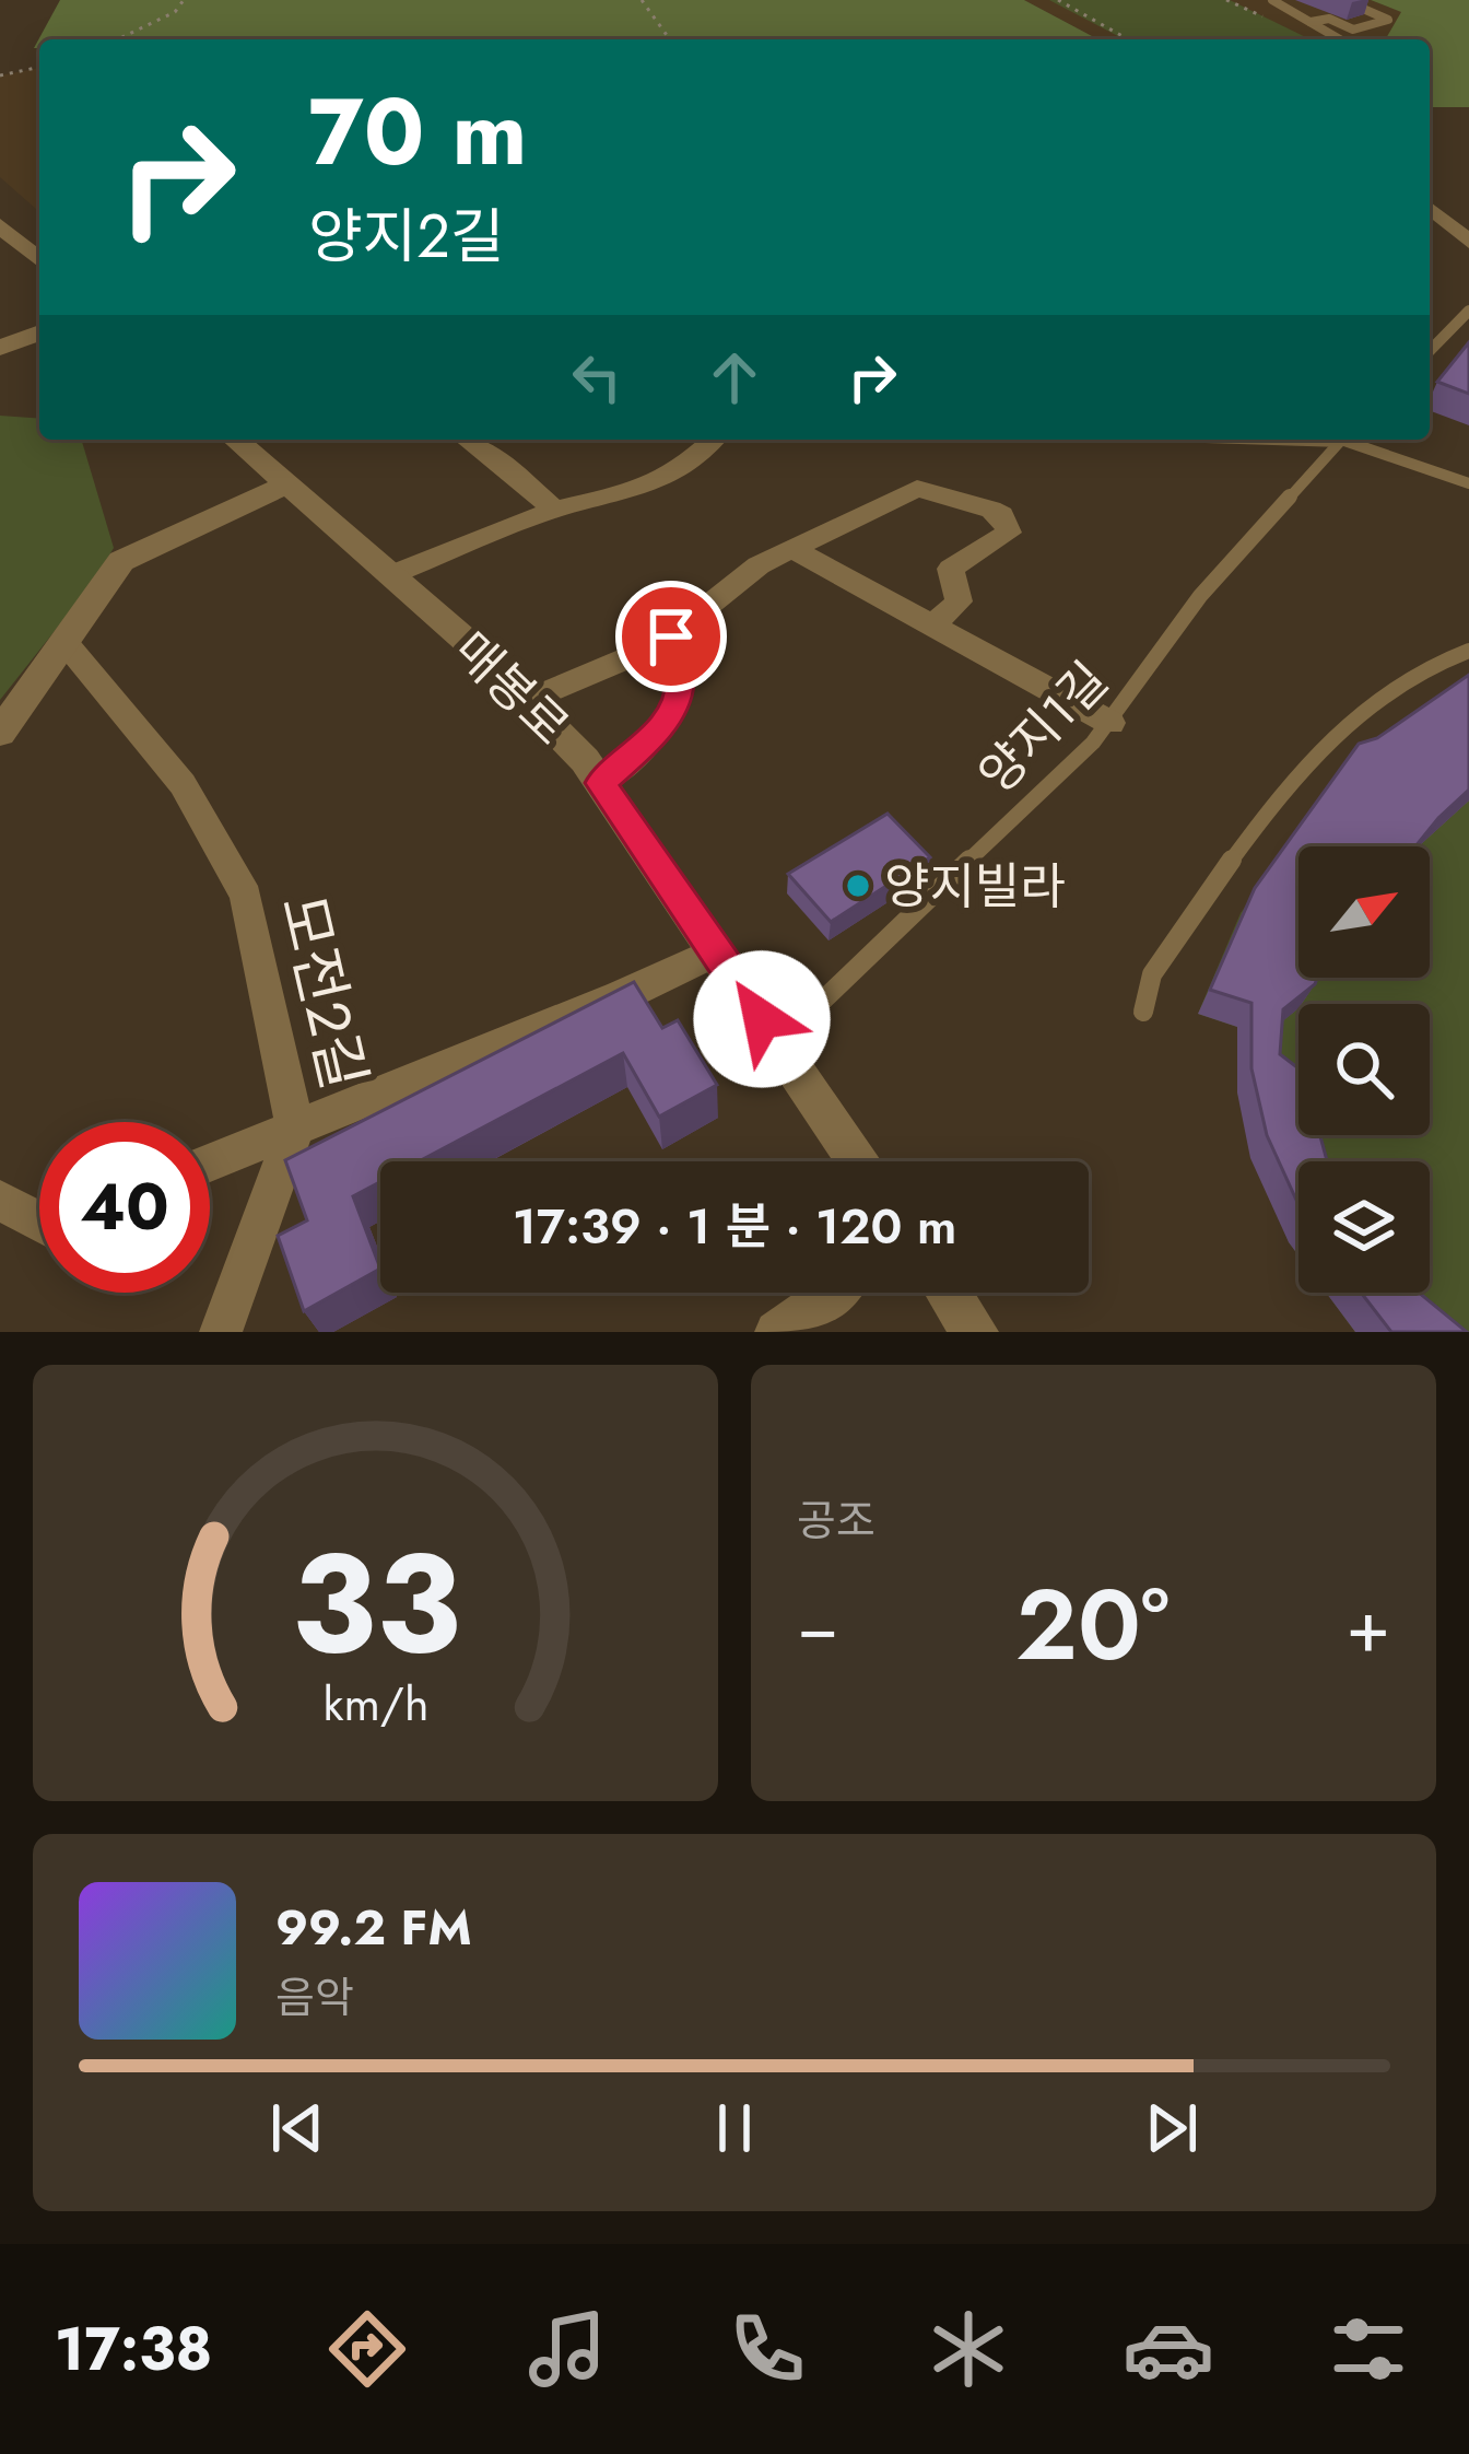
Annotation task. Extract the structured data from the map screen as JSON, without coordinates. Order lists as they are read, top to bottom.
{
  "streets": {
    "street": ["매봉로", "모전2길"],
    "lane": ["양지1길"]
  },
  "crossings": [
    ["매봉로", "양지1길"]
  ],
  "places": ["양지빌라"],
  "north": "top right",
  "page": {
    "turn": ["70 m", "양지2길"],
    "limit": "40",
    "trip": "17:39 · 1 분 · 120 m",
    "tile": "공조",
    "heat": ["−", "20°", "+"],
    "song": ["99.2 FM", "음악"],
    "tabs": "17:38",
    "gauge": ["33", "km/h"]
  }
}
